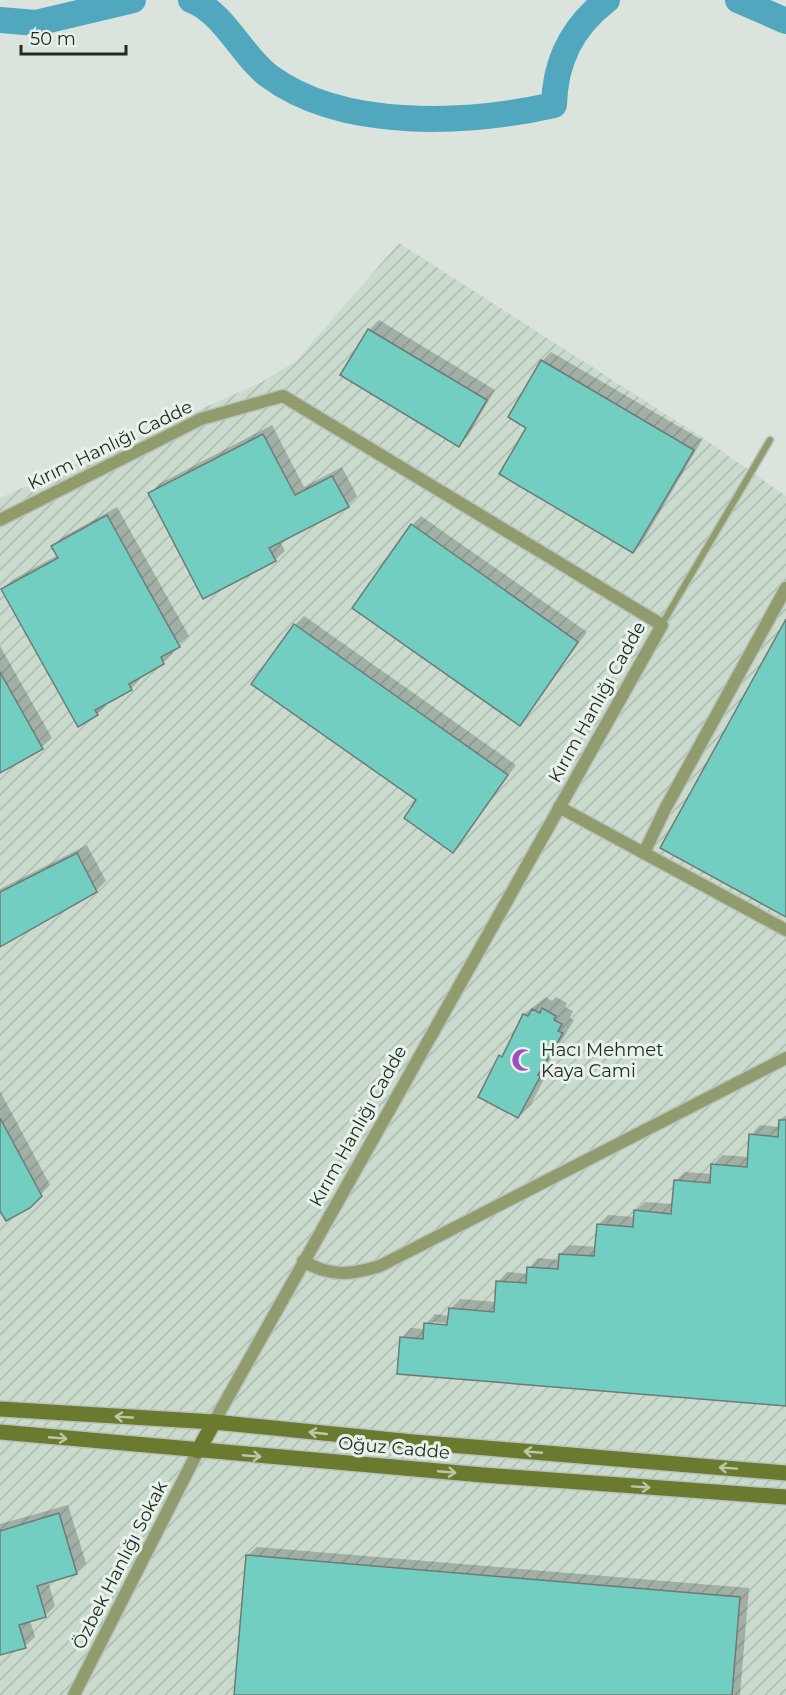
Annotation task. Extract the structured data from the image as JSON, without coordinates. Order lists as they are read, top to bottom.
{
  "streets": {
    "street": ["Kırım Hanlığı Cadde", "Oğuz Cadde", "Özbek Hanlığı Sokak"]
  },
  "crossings": [
    ["Kırım Hanlığı Cadde", "Oğuz Cadde"],
    ["Oğuz Cadde", "Özbek Hanlığı Sokak"]
  ],
  "places": {
    "mosque": ["Hacı Mehmet Kaya Cami"]
  },
  "scale_bar": "50 m"
}
